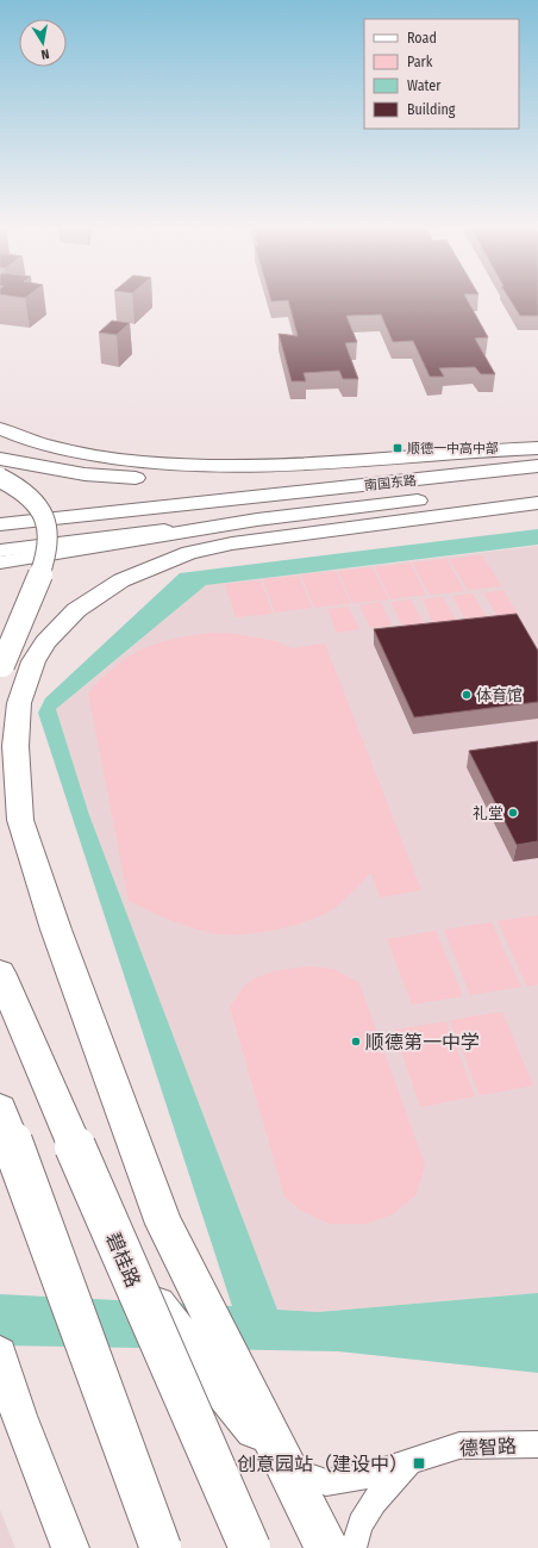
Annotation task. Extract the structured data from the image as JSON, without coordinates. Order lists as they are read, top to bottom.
{
  "streets": {
    "highway": ["南国东路", "碧桂路"],
    "street": ["德智路"]
  },
  "places": {
    "transit": ["顺德一中高中部", "创意园站（建设中）"],
    "other": ["体育馆", "礼堂", "顺德第一中学"]
  },
  "legend": [
    "Road",
    "Park",
    "Water",
    "Building"
  ],
  "north": "bottom"
}
